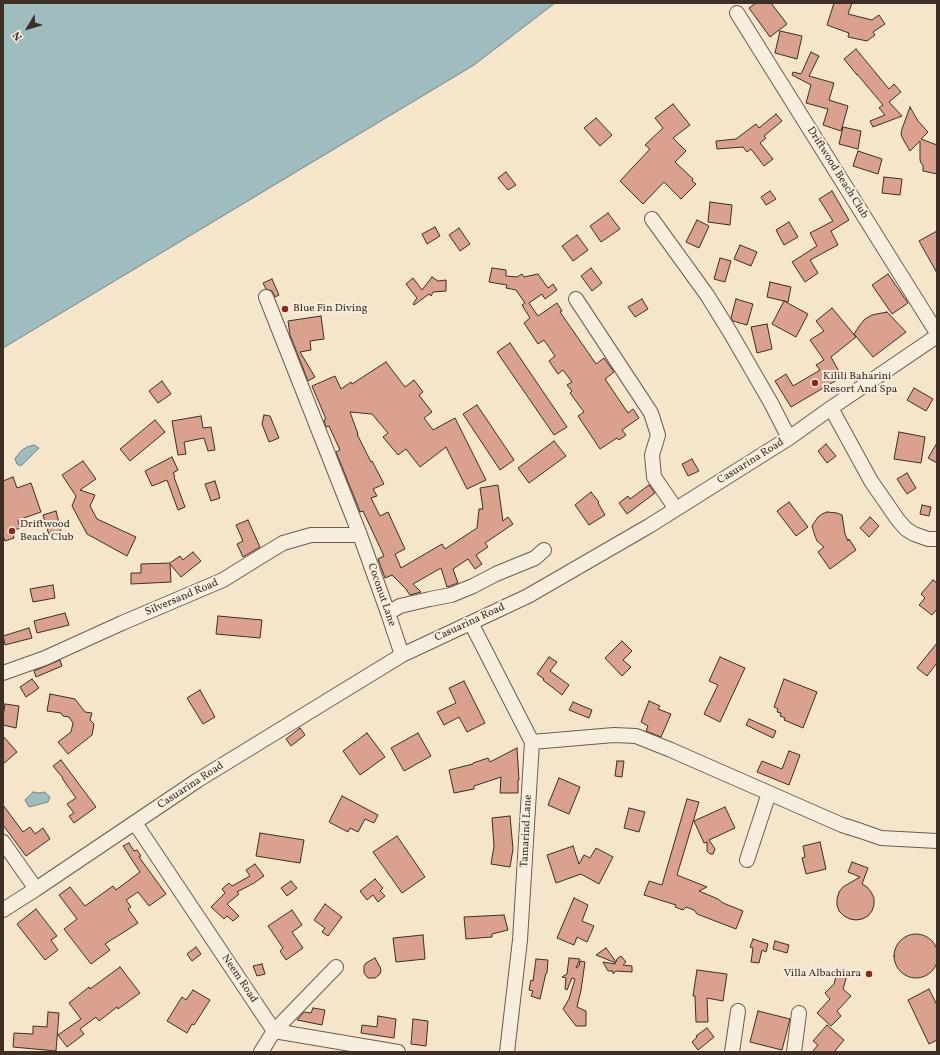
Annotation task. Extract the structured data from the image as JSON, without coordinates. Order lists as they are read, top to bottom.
{
  "streets": {
    "street": [
      "Driftwood Beach Club",
      "Casuarina Road",
      "Coconut Lane",
      "Silversand Road",
      "Tamarind Lane",
      "Neem Road"
    ]
  },
  "crossings": [
    ["Driftwood Beach Club", "Casuarina Road"],
    ["Casuarina Road", "Coconut Lane"],
    ["Casuarina Road", "Neem Road"],
    ["Coconut Lane", "Silversand Road"]
  ],
  "places": [
    "Blue Fin Diving",
    "Kilili Baharini Resort And Spa",
    "Driftwood Beach Club",
    "Villa Albachiara"
  ],
  "north": "bottom left"
}
